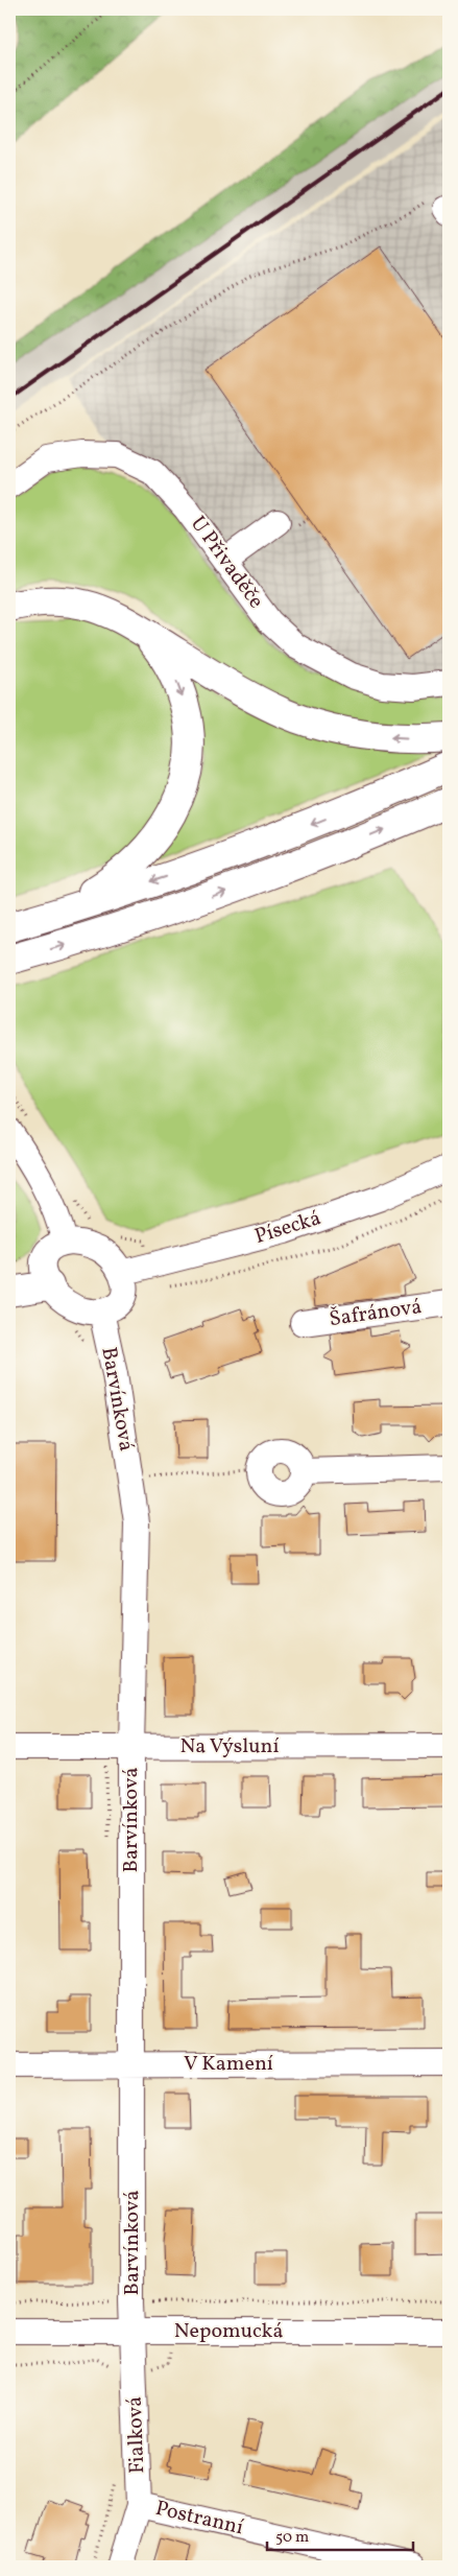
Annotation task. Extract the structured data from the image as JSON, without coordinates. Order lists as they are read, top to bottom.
{
  "streets": {
    "street": [
      "U Přivaděče",
      "Písecká",
      "Šafránová",
      "Barvínková",
      "Na Výsluní",
      "V Kamení",
      "Nepomucká",
      "Fialková",
      "Postranní"
    ]
  },
  "crossings": [
    ["Písecká", "Barvínková"],
    ["Barvínková", "Na Výsluní"],
    ["Barvínková", "V Kamení"],
    ["Barvínková", "Nepomucká"],
    ["Barvínková", "Fialková"],
    ["Nepomucká", "Fialková"],
    ["Fialková", "Postranní"]
  ],
  "scale_bar": "50 m"
}
